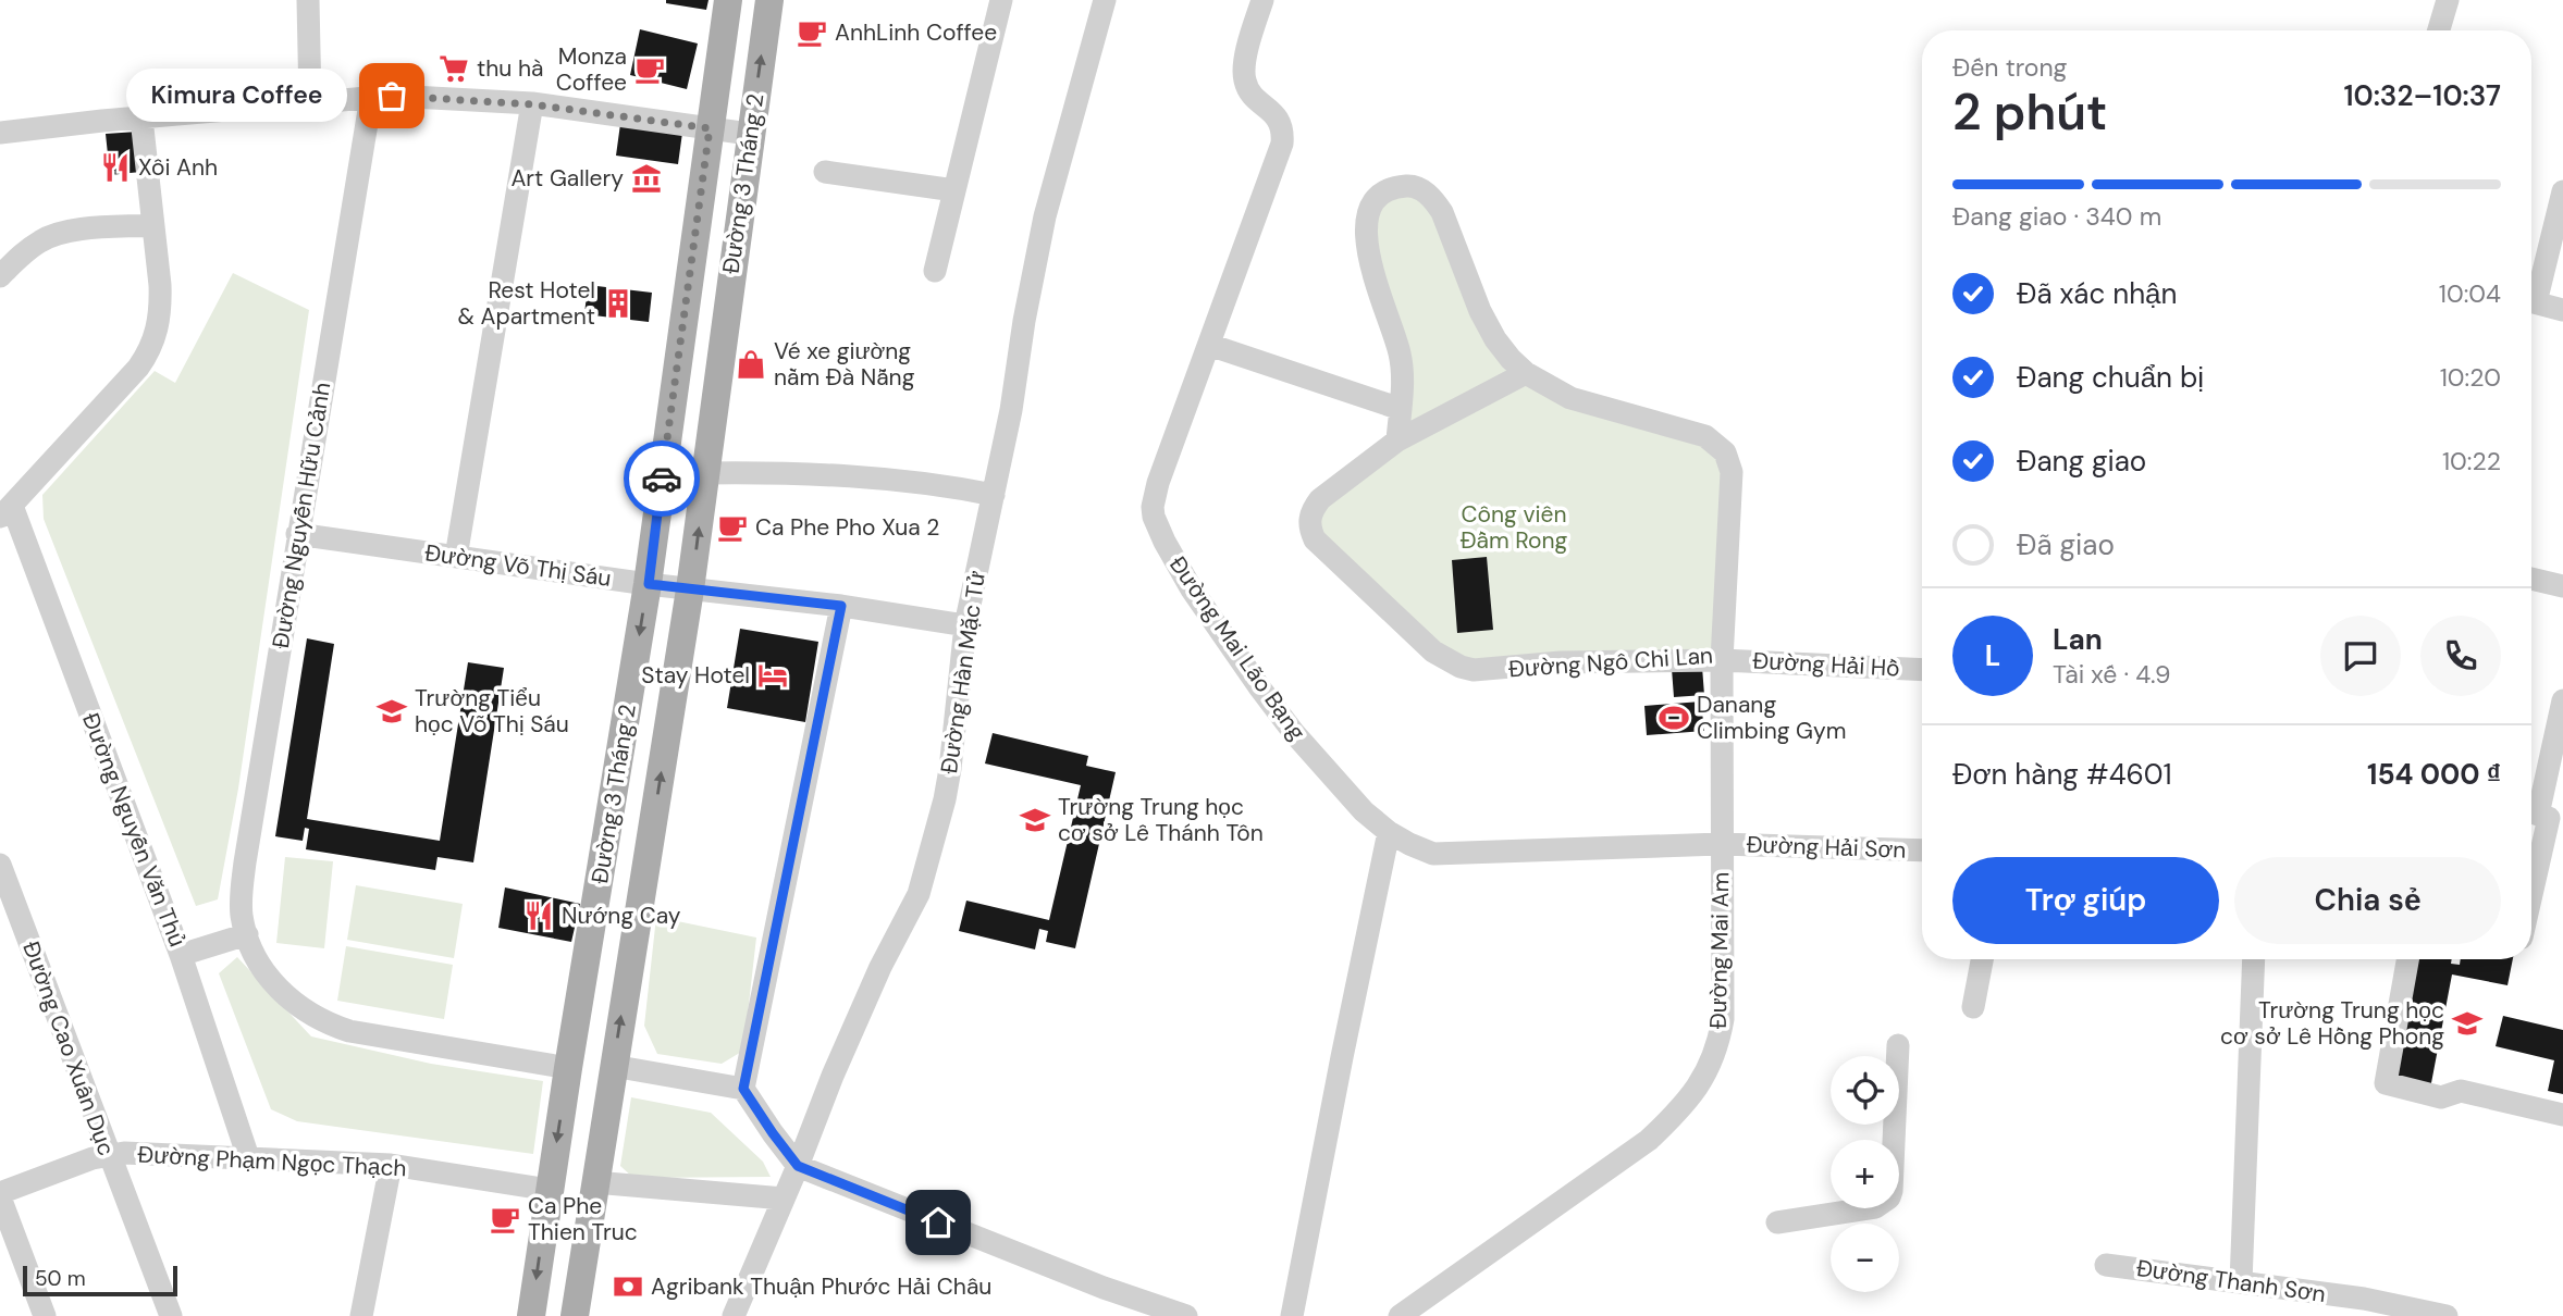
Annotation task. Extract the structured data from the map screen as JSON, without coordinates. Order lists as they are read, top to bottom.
{
  "streets": {
    "main road": ["Đường 3 Tháng 2"],
    "street": [
      "Đường Nguyễn Hữu Cảnh",
      "Đường Võ Thị Sáu",
      "Đường Mai Lão Bạng",
      "Đường Ngô Chi Lan",
      "Đường Hải Hồ",
      "Đường Hàn Mặc Tử",
      "Đường Nguyễn Văn Thủ",
      "Đường Hải Sơn",
      "Đường Mai Am",
      "Đường Cao Xuân Dục",
      "Đường Phạm Ngọc Thạch",
      "Đường Thanh Sơn"
    ]
  },
  "crossings": [
    ["Đường 3 Tháng 2", "Đường Nguyễn Hữu Cảnh"],
    ["Đường 3 Tháng 2", "Đường Võ Thị Sáu"],
    ["Đường 3 Tháng 2", "Đường Phạm Ngọc Thạch"],
    ["Đường Nguyễn Hữu Cảnh", "Đường Võ Thị Sáu"],
    ["Đường Võ Thị Sáu", "Đường Hàn Mặc Tử"],
    ["Đường Mai Lão Bạng", "Đường Hải Sơn"],
    ["Đường Mai Lão Bạng", "Đường Mai Am"],
    ["Đường Ngô Chi Lan", "Đường Hải Hồ"],
    ["Đường Ngô Chi Lan", "Đường Mai Am"],
    ["Đường Hải Hồ", "Đường Mai Am"],
    ["Đường Nguyễn Văn Thủ", "Đường Phạm Ngọc Thạch"],
    ["Đường Hải Sơn", "Đường Mai Am"],
    ["Đường Cao Xuân Dục", "Đường Phạm Ngọc Thạch"]
  ],
  "parks": ["Công viên Đầm Rong"],
  "places": {
    "cafe": [
      "AnhLinh Coffee",
      "Monza Coffee",
      "Ca Phe Pho Xua 2",
      "Ca Phe Thien Truc"
    ],
    "supermarket": ["thu hà"],
    "other": ["Kimura Coffee"],
    "restaurant": ["Xôi Anh", "Nướng Cay"],
    "museum": ["Art Gallery"],
    "building": ["Rest Hotel & Apartment"],
    "shop": ["Vé xe giường nằm Đà Nẵng"],
    "hotel": ["Stay Hotel"],
    "school or university": ["Trường Tiểu học Võ Thị Sáu", "Trường Trung học cơ sở Lê Thánh Tôn", "Trường Trung học cơ sở Lê Hồng Phong"],
    "sports": ["Danang Climbing Gym"],
    "bank": ["Agribank Thuận Phước Hải Châu"]
  },
  "scale_bar": "50 m",
  "page": {
    "heading": ["2 phút", "Đến trong", "10:32–10:37"],
    "panel": [
      "Lan",
      "Tài xế · 4.9",
      "Đơn hàng #4601",
      "154 000 ₫"
    ],
    "bubble": "Kimura Coffee",
    "bar": "Đang giao · 340 m",
    "list": [
      ["Đã xác nhận", "10:04"],
      ["Đang chuẩn bị", "10:20"],
      ["Đang giao", "10:22"],
      "Đã giao"
    ],
    "round": "L",
    "buttons": ["Trợ giúp", "Chia sẻ"],
    "map_buttons": ["+", "−"],
    "scale": "50 m"
  }
}
